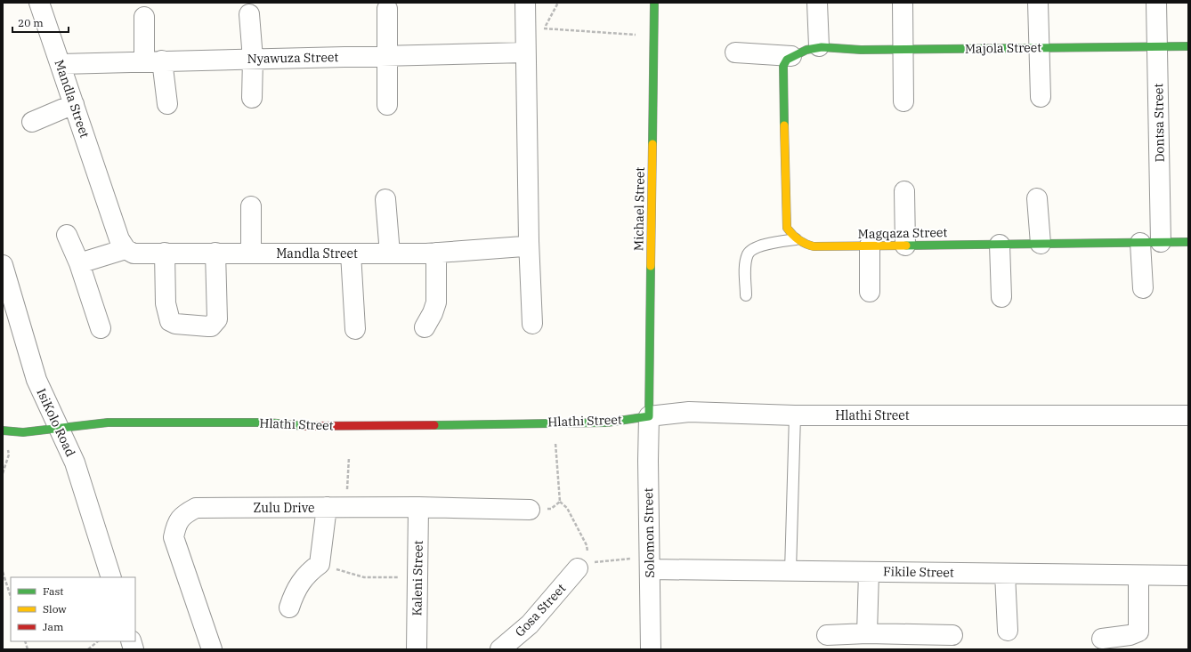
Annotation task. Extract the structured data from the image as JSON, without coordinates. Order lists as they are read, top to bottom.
{
  "streets": {
    "street": [
      "Majola Street",
      "Nyawuza Street",
      "Mandla Street",
      "Dontsa Street",
      "Michael Street",
      "Magqaza Street",
      "Hlathi Street",
      "IsiKolo Road",
      "Zulu Drive",
      "Solomon Street",
      "Fikile Street",
      "Kaleni Street",
      "Gosa Street"
    ]
  },
  "crossings": [
    ["Majola Street", "Dontsa Street"],
    ["Nyawuza Street", "Mandla Street"],
    ["Dontsa Street", "Magqaza Street"],
    ["Michael Street", "Hlathi Street"],
    ["Michael Street", "Solomon Street"],
    ["Hlathi Street", "IsiKolo Road"],
    ["Hlathi Street", "Solomon Street"],
    ["Zulu Drive", "Kaleni Street"],
    ["Solomon Street", "Fikile Street"]
  ],
  "legend": ["Fast", "Slow", "Jam"],
  "scale_bar": "20 m"
}
